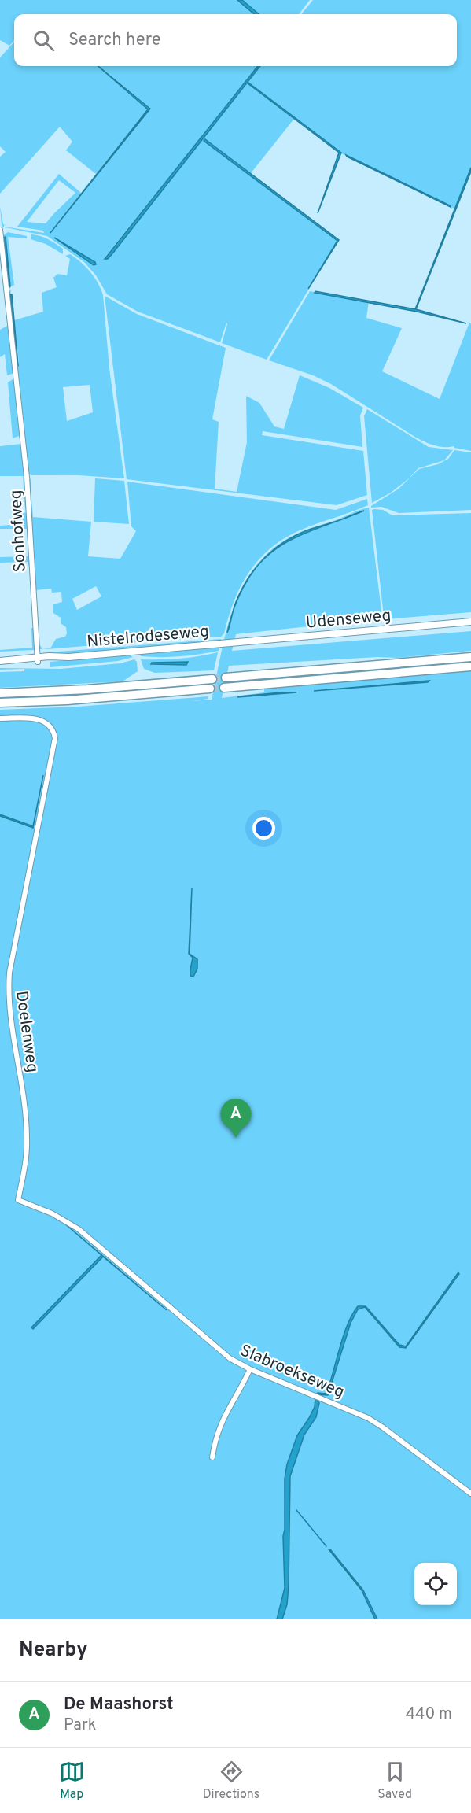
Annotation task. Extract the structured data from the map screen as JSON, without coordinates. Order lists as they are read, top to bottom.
{
  "streets": {
    "street": [
      "Sonhofweg",
      "Udenseweg",
      "Nistelrodeseweg",
      "Doelenweg",
      "Slabroekseweg"
    ]
  },
  "crossings": [
    ["Sonhofweg", "Nistelrodeseweg"],
    ["Udenseweg", "Nistelrodeseweg"],
    ["Doelenweg", "Slabroekseweg"]
  ],
  "page": {
    "search": "Search here",
    "pins": "A",
    "heading": "Nearby",
    "list": [
      {
        "mark": "A",
        "name": "De Maashorst",
        "note": "Park",
        "value": "440 m"
      }
    ],
    "nav": ["Map", "Directions", "Saved"]
  }
}
